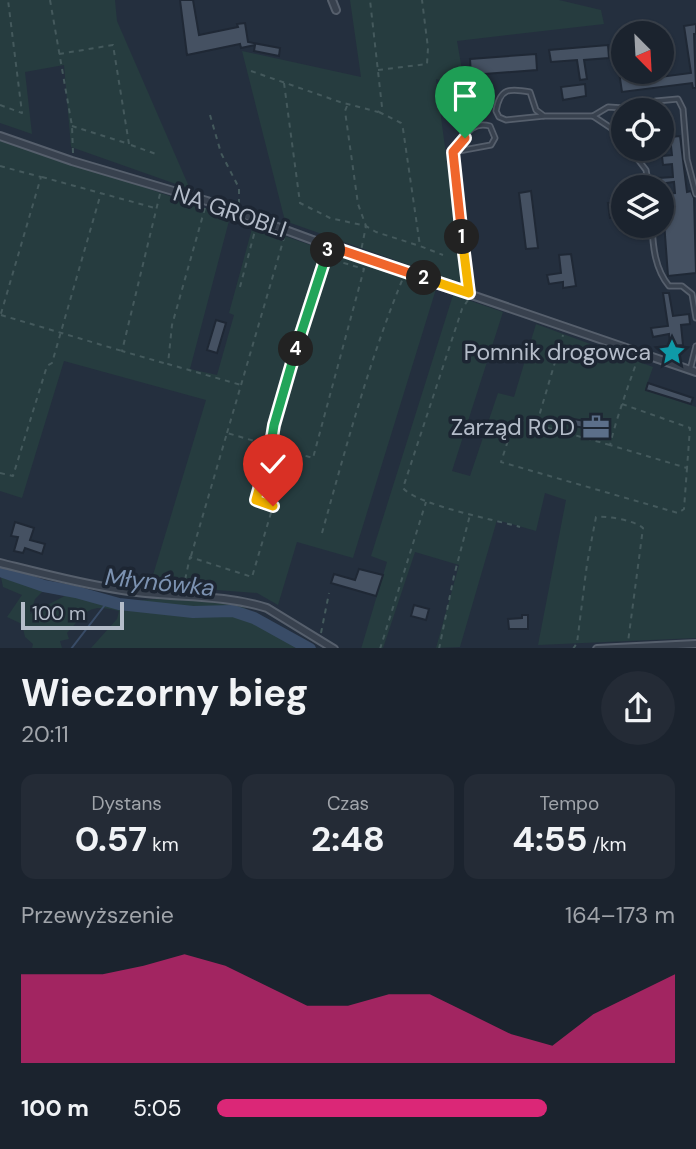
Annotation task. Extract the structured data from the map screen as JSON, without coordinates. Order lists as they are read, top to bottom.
{
  "streets": {
    "street": ["NA GROBLI"]
  },
  "water": ["Młynówka"],
  "places": {
    "place": ["Pomnik drogowca"],
    "office": ["Zarząd ROD"]
  },
  "scale_bar": "100 m",
  "north": "bottom right",
  "page": {
    "pins": [
      "1",
      "3",
      "2",
      "4"
    ],
    "scale": "100 m",
    "heading": ["Wieczorny bieg", "20:11"],
    "stats": [
      ["Dystans", "0.57 km"],
      ["Czas", "2:48"],
      ["Tempo", "4:55 /km"]
    ],
    "chart": ["Przewyższenie", "164–173 m"],
    "list": [
      {
        "name": "100 m",
        "note": "5:05"
      }
    ]
  }
}
